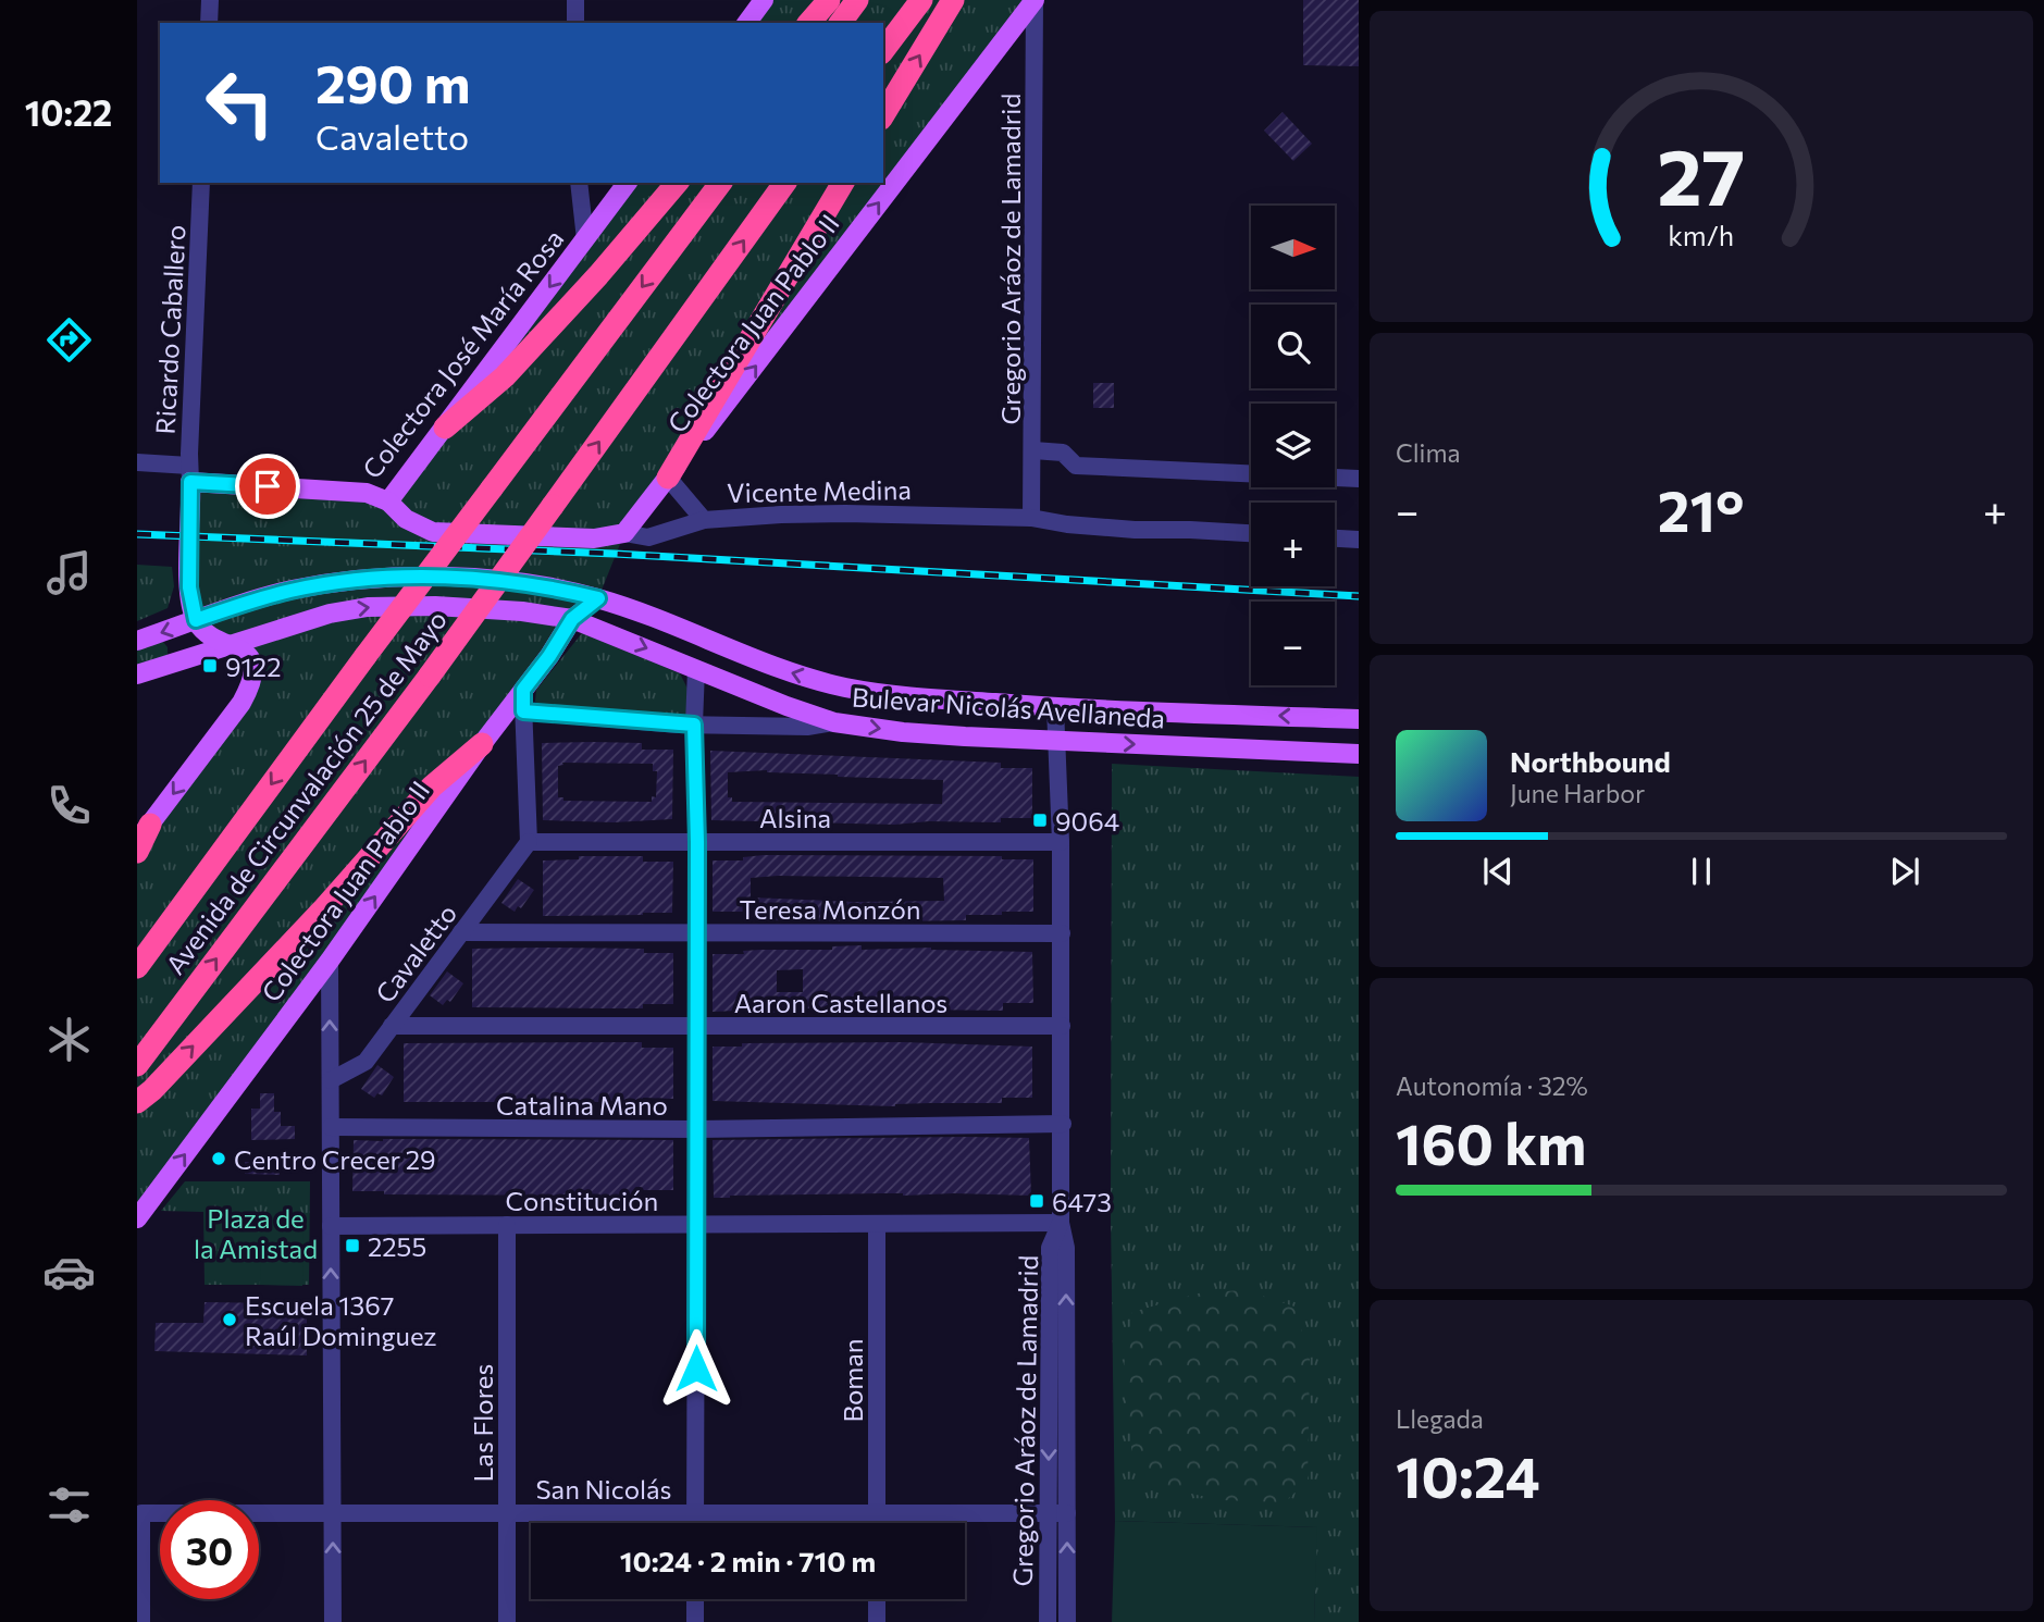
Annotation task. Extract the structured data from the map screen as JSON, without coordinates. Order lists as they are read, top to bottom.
{
  "streets": {
    "highway": ["Avenida de Circunvalación 25 de Mayo"],
    "main road": [
      "Colectora Juan Pablo II",
      "Colectora José María Rosa",
      "Vicente Medina",
      "Bulevar Nicolás Avellaneda"
    ],
    "street": [
      "Gregorio Aráoz de Lamadrid",
      "Ricardo Caballero",
      "Alsina",
      "Teresa Monzón",
      "Cavaletto",
      "Aaron Castellanos",
      "Catalina Mano",
      "Constitución",
      "Boman",
      "Las Flores",
      "San Nicolás"
    ]
  },
  "crossings": [
    ["Gregorio Aráoz de Lamadrid", "Colectora Juan Pablo II"],
    ["Gregorio Aráoz de Lamadrid", "Vicente Medina"],
    ["Gregorio Aráoz de Lamadrid", "Bulevar Nicolás Avellaneda"],
    ["Gregorio Aráoz de Lamadrid", "Alsina"],
    ["Gregorio Aráoz de Lamadrid", "Teresa Monzón"],
    ["Gregorio Aráoz de Lamadrid", "Aaron Castellanos"],
    ["Gregorio Aráoz de Lamadrid", "Catalina Mano"],
    ["Gregorio Aráoz de Lamadrid", "Constitución"],
    ["Gregorio Aráoz de Lamadrid", "San Nicolás"],
    ["Colectora Juan Pablo II", "Vicente Medina"],
    ["Colectora Juan Pablo II", "Bulevar Nicolás Avellaneda"],
    ["Ricardo Caballero", "Colectora José María Rosa"],
    ["Colectora José María Rosa", "Vicente Medina"],
    ["Alsina", "Cavaletto"],
    ["Teresa Monzón", "Cavaletto"],
    ["Cavaletto", "Aaron Castellanos"],
    ["Constitución", "Boman"],
    ["Constitución", "Las Flores"],
    ["Boman", "San Nicolás"],
    ["Las Flores", "San Nicolás"]
  ],
  "one_way": ["Colectora Juan Pablo II", "Colectora José María Rosa"],
  "parks": ["Plaza de la Amistad"],
  "places": {
    "transit": [
      "9122",
      "9064",
      "6473",
      "2255"
    ],
    "other": ["Centro Crecer 29", "Escuela 1367 Raúl Dominguez"]
  },
  "north": "right",
  "page": {
    "tabs": "10:22",
    "turn": ["290 m", "Cavaletto"],
    "map_buttons": ["+", "−"],
    "tile": [
      "Clima",
      ["Autonomía · 32%", "160 km"],
      ["Llegada", "10:24"]
    ],
    "heat": ["−", "21°", "+"],
    "song": ["Northbound", "June Harbor"],
    "limit": "30",
    "trip": "10:24 · 2 min · 710 m",
    "gauge": ["27", "km/h"]
  }
}
